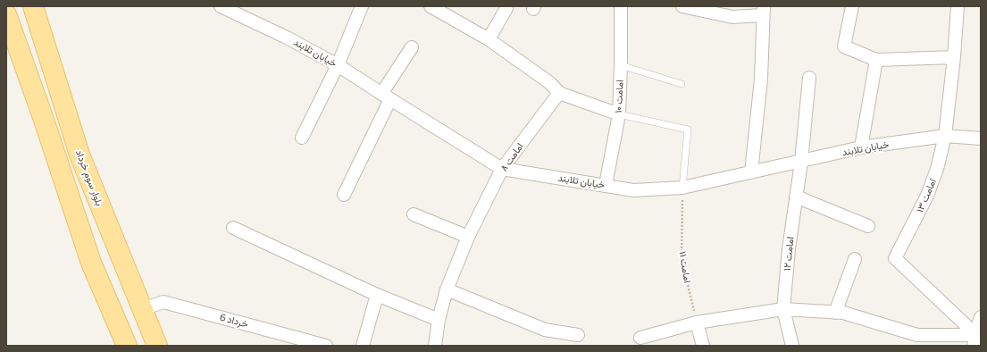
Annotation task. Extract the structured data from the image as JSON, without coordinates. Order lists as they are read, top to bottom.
{
  "streets": {
    "main road": ["بلوار سوم خرداد"],
    "street": [
      "خیابان تلابند",
      "امامت ۱۰",
      "امامت ۸",
      "امامت ۱۳",
      "امامت ۱۲",
      "خرداد 6"
    ],
    "path": ["امامت ۱۱"]
  },
  "crossings": [
    ["خیابان تلابند", "امامت ۱۰"],
    ["خیابان تلابند", "امامت ۸"],
    ["خیابان تلابند", "امامت ۱۳"],
    ["خیابان تلابند", "امامت ۱۲"],
    ["خیابان تلابند", "امامت ۱۱"],
    ["بلوار سوم خرداد", "خرداد 6"]
  ]
}
